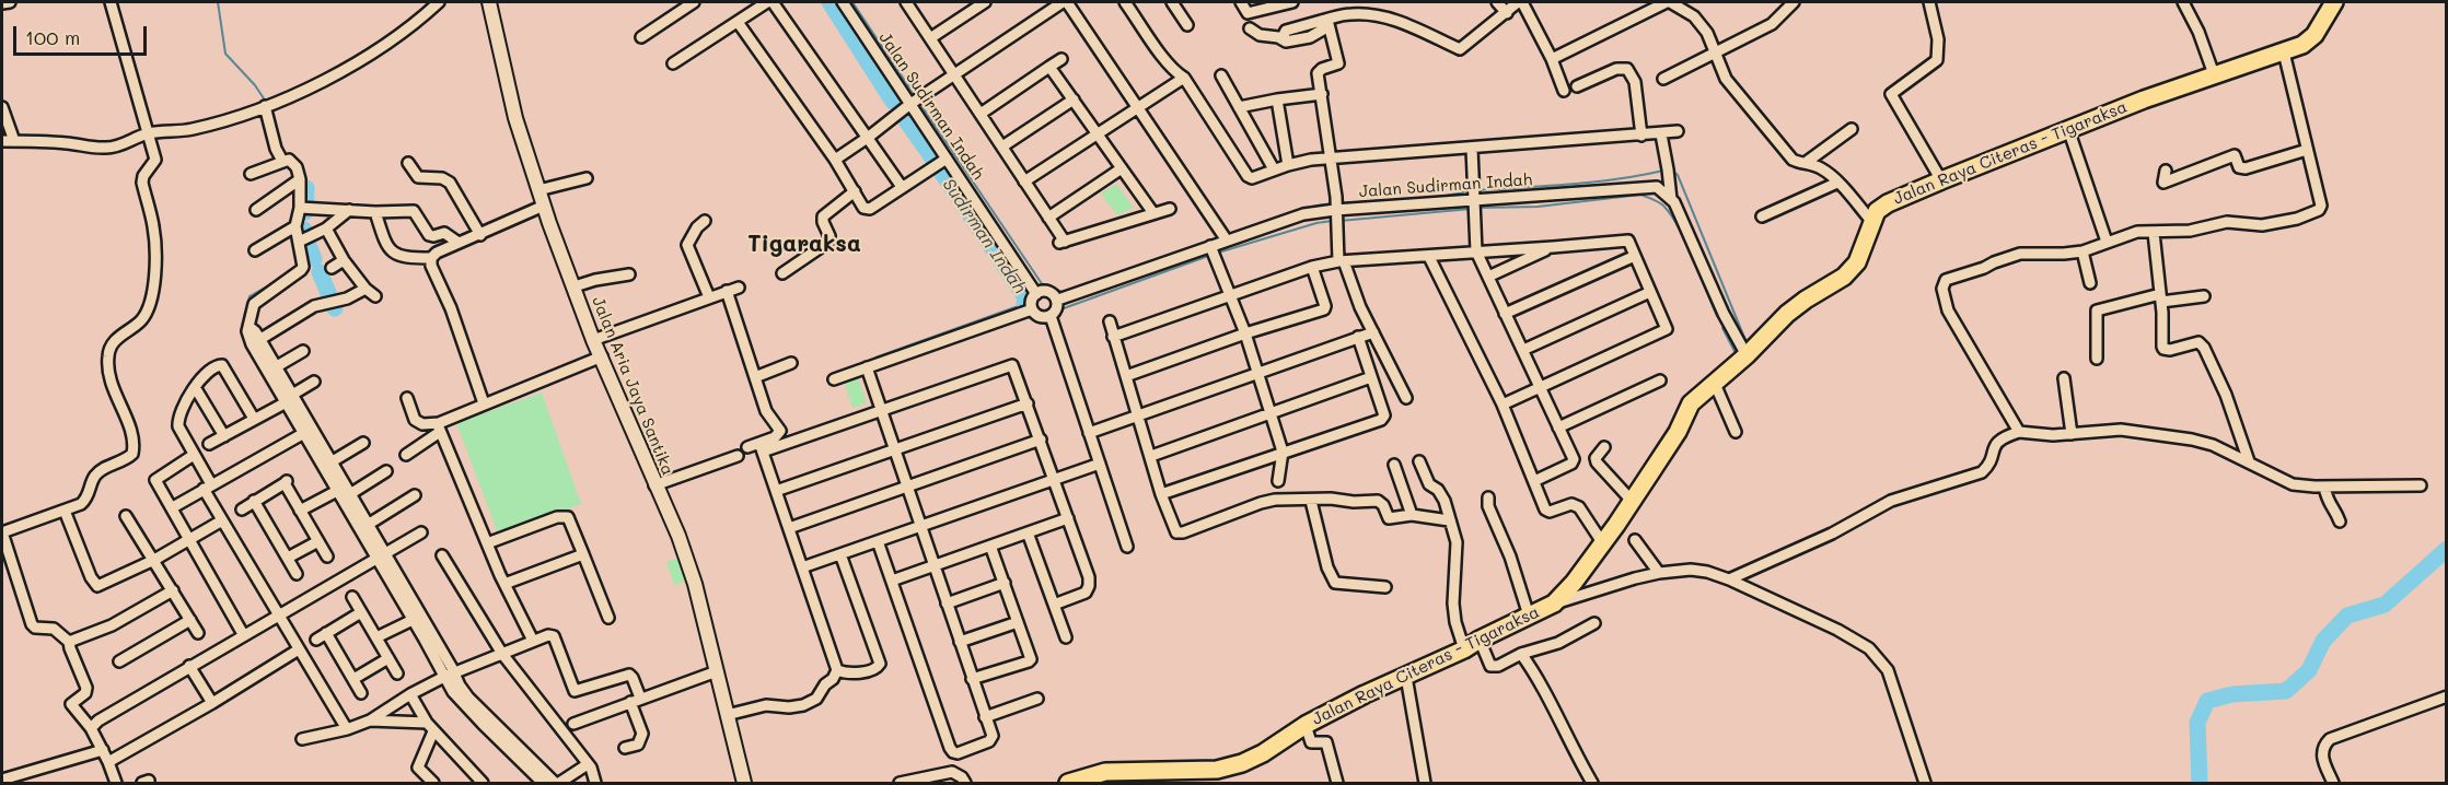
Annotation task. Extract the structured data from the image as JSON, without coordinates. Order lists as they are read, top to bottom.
{
  "streets": {
    "main road": ["Jalan Raya Citeras - Tigaraksa"],
    "street": ["Jalan Sudirman Indah", "Jalan Aria Jaya Santika"]
  },
  "districts": ["Tigaraksa"],
  "water": ["Sudirman Indah"],
  "scale_bar": "100 m"
}
